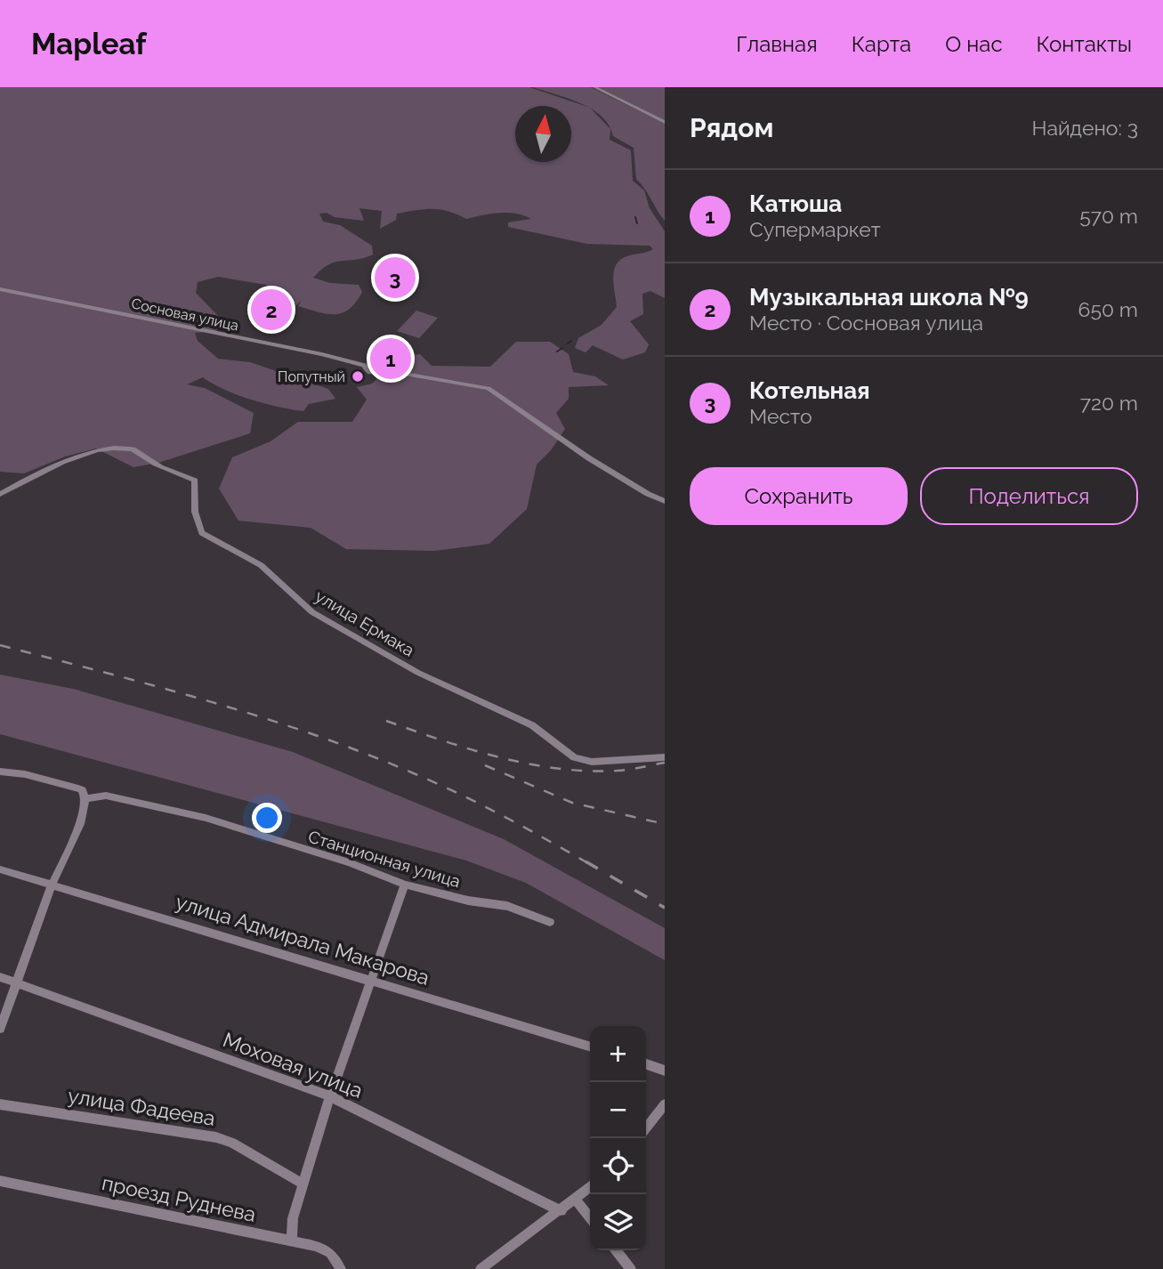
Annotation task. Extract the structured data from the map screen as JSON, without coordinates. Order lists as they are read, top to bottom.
{
  "streets": {
    "street": [
      "Сосновая улица",
      "улица Ермака",
      "Станционная улица",
      "улица Адмирала Макарова",
      "Моховая улица",
      "улица Фадеева",
      "проезд Руднева"
    ]
  },
  "places": ["Попутный"],
  "north": "top",
  "page": {
    "header": "Mapleaf",
    "nav": [
      "Главная",
      "Карта",
      "О нас",
      "Контакты"
    ],
    "heading": ["Рядом", "Найдено: 3"],
    "list": [
      {
        "mark": "1",
        "name": "Катюша",
        "note": "Супермаркет",
        "value": "570 m"
      },
      {
        "mark": "2",
        "name": "Музыкальная школа №9",
        "note": "Место · Сосновая улица",
        "value": "650 m"
      },
      {
        "mark": "3",
        "name": "Котельная",
        "note": "Место",
        "value": "720 m"
      }
    ],
    "pins": ["3", "2", "1"],
    "buttons": ["Сохранить", "Поделиться"],
    "map_buttons": ["+", "−"]
  }
}
